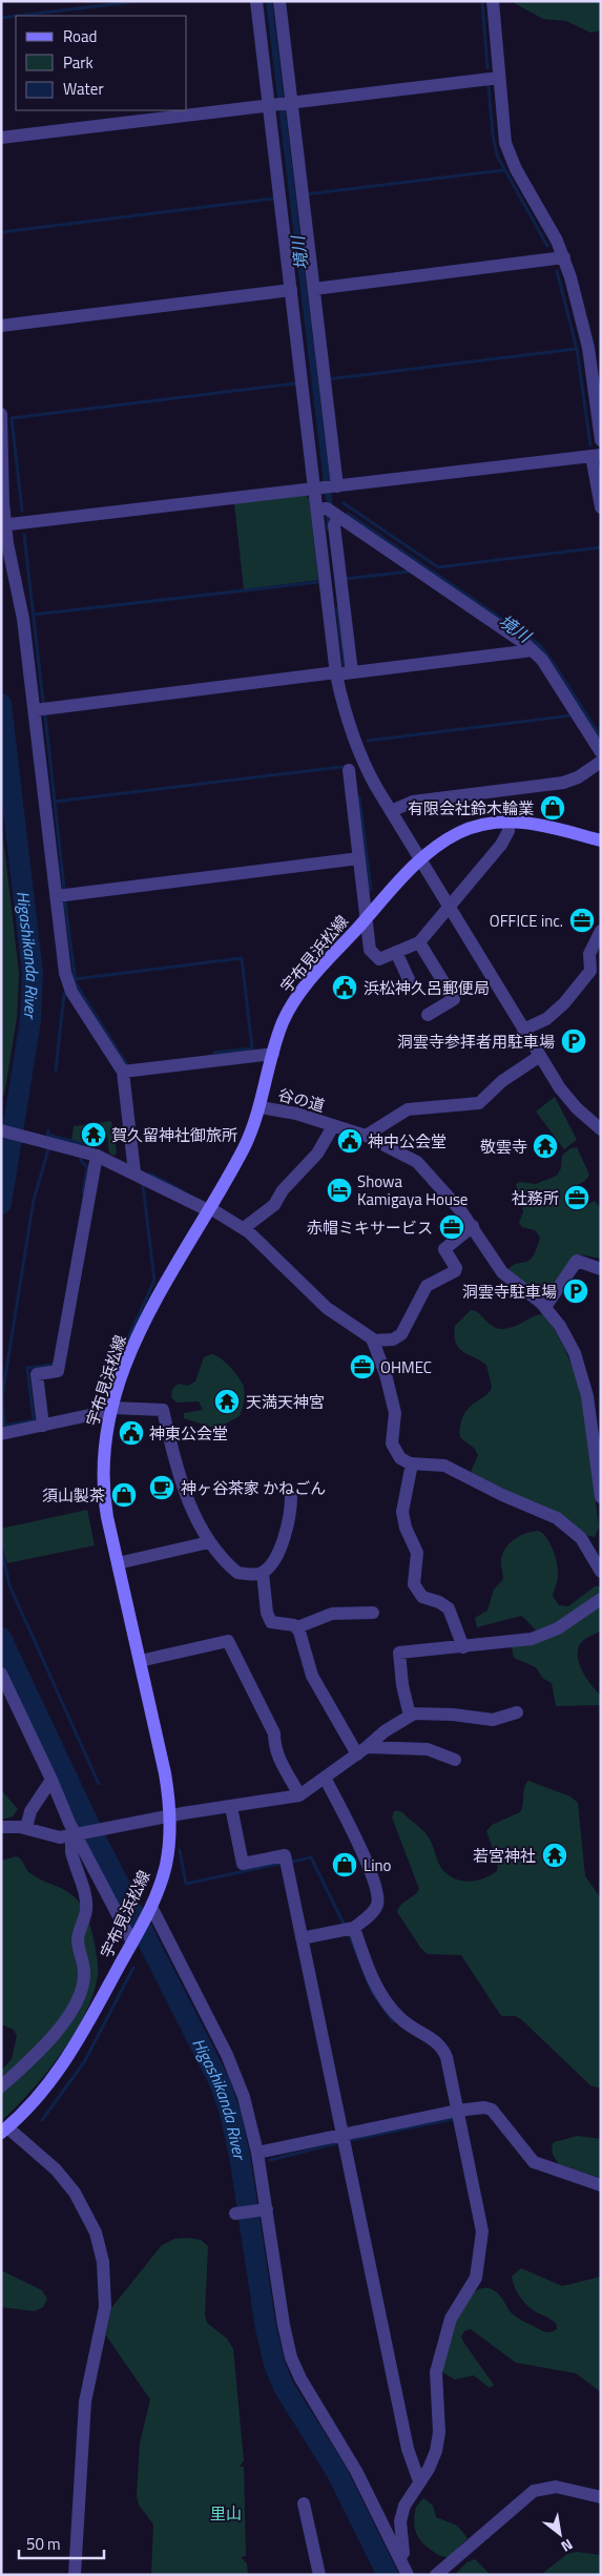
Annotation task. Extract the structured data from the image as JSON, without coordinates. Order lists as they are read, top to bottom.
{
  "streets": {
    "main road": ["宇布見浜松線"],
    "street": ["谷の道"]
  },
  "crossings": [
    ["宇布見浜松線", "谷の道"]
  ],
  "water": ["境川", "Higashikanda River"],
  "parks": ["里山"],
  "places": {
    "shop": ["有限会社鈴木輪業", "須山製茶", "Lino"],
    "office": [
      "OFFICE inc.",
      "社務所",
      "赤帽ミキサービス",
      "OHMEC"
    ],
    "public building": ["浜松神久呂郵便局", "神中公会堂", "神東公会堂"],
    "parking": ["洞雲寺参拝者用駐車場", "洞雲寺駐車場"],
    "temple": [
      "賀久留神社御旅所",
      "敬雲寺",
      "天満天神宮",
      "若宮神社"
    ],
    "hotel": ["Showa Kamigaya House"],
    "cafe": ["神ヶ谷茶家 かねごん"]
  },
  "legend": ["Road", "Park", "Water"],
  "scale_bar": "50 m",
  "north": "bottom right"
}
